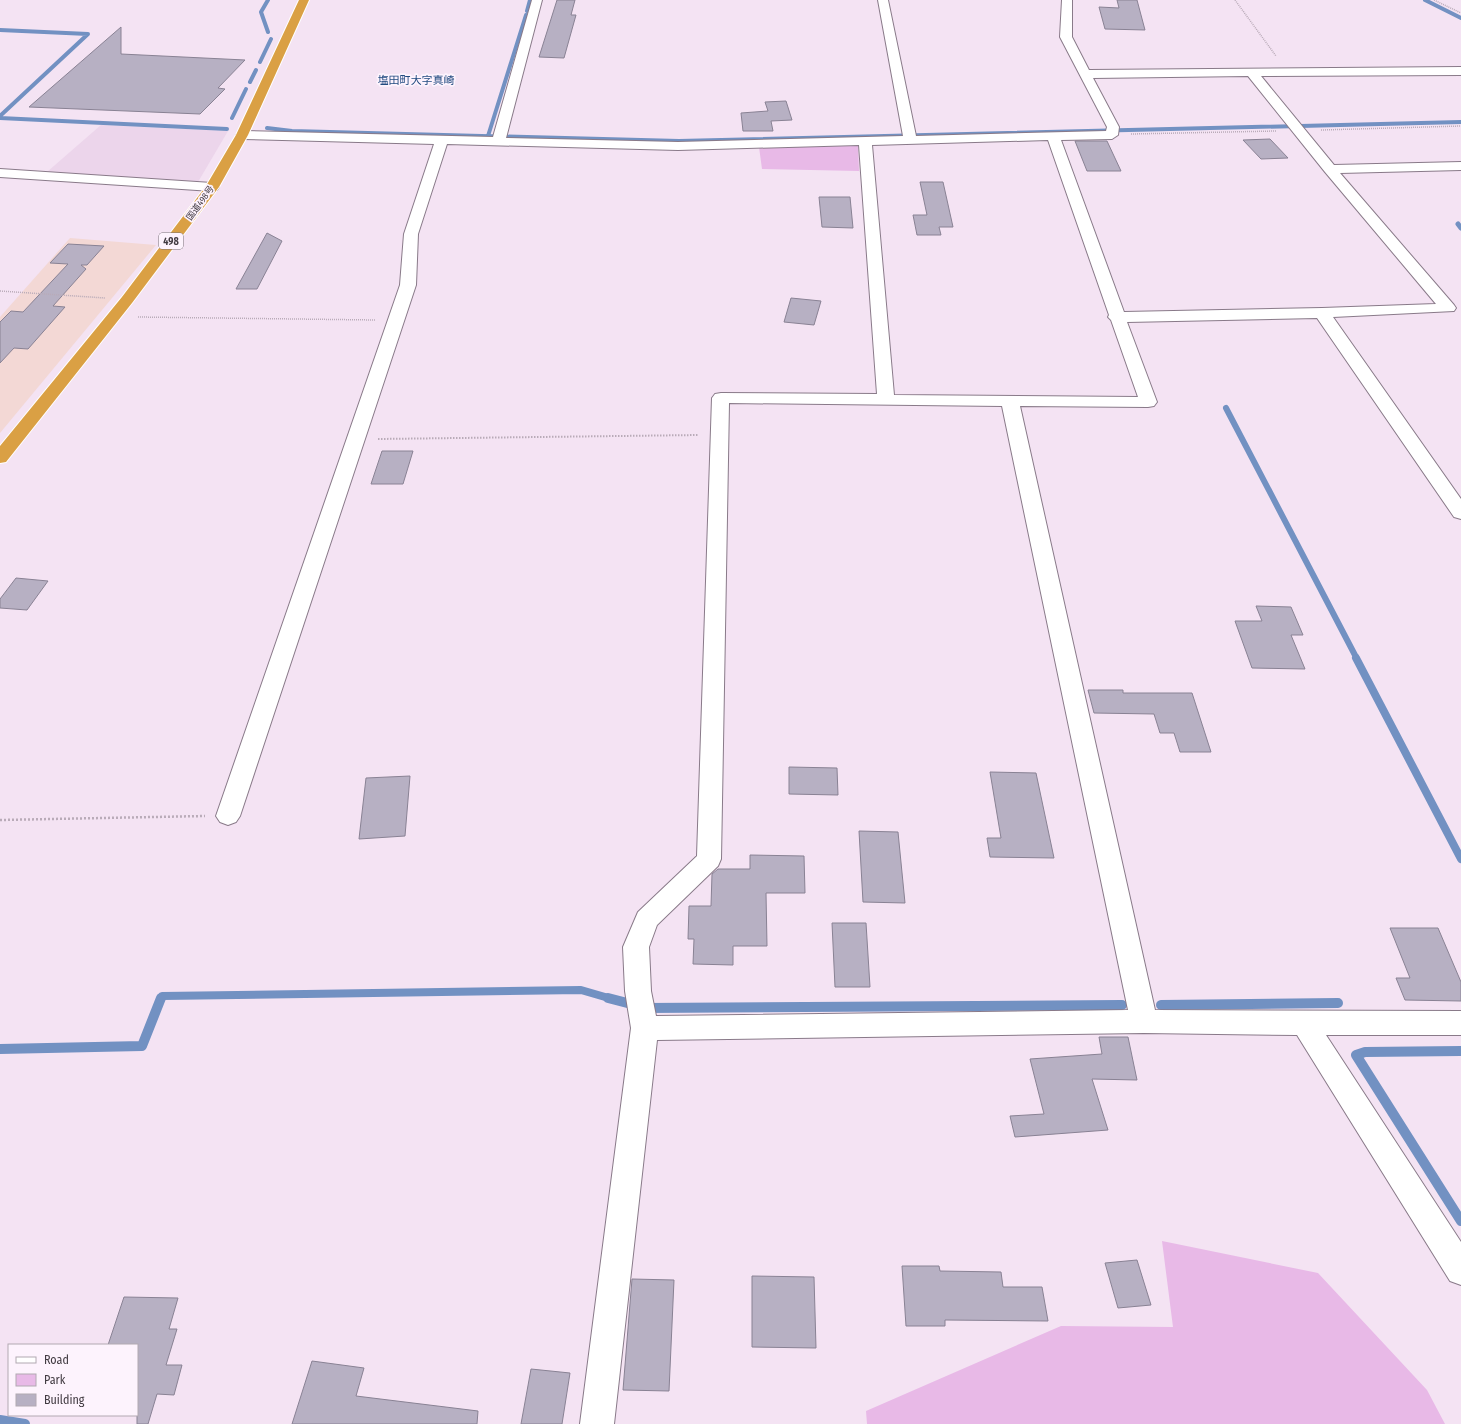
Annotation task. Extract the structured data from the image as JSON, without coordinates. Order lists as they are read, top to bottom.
{
  "streets": {
    "highway": ["国道498号", "498"]
  },
  "districts": ["塩田町大字真崎"],
  "legend": ["Road", "Park", "Building"]
}
